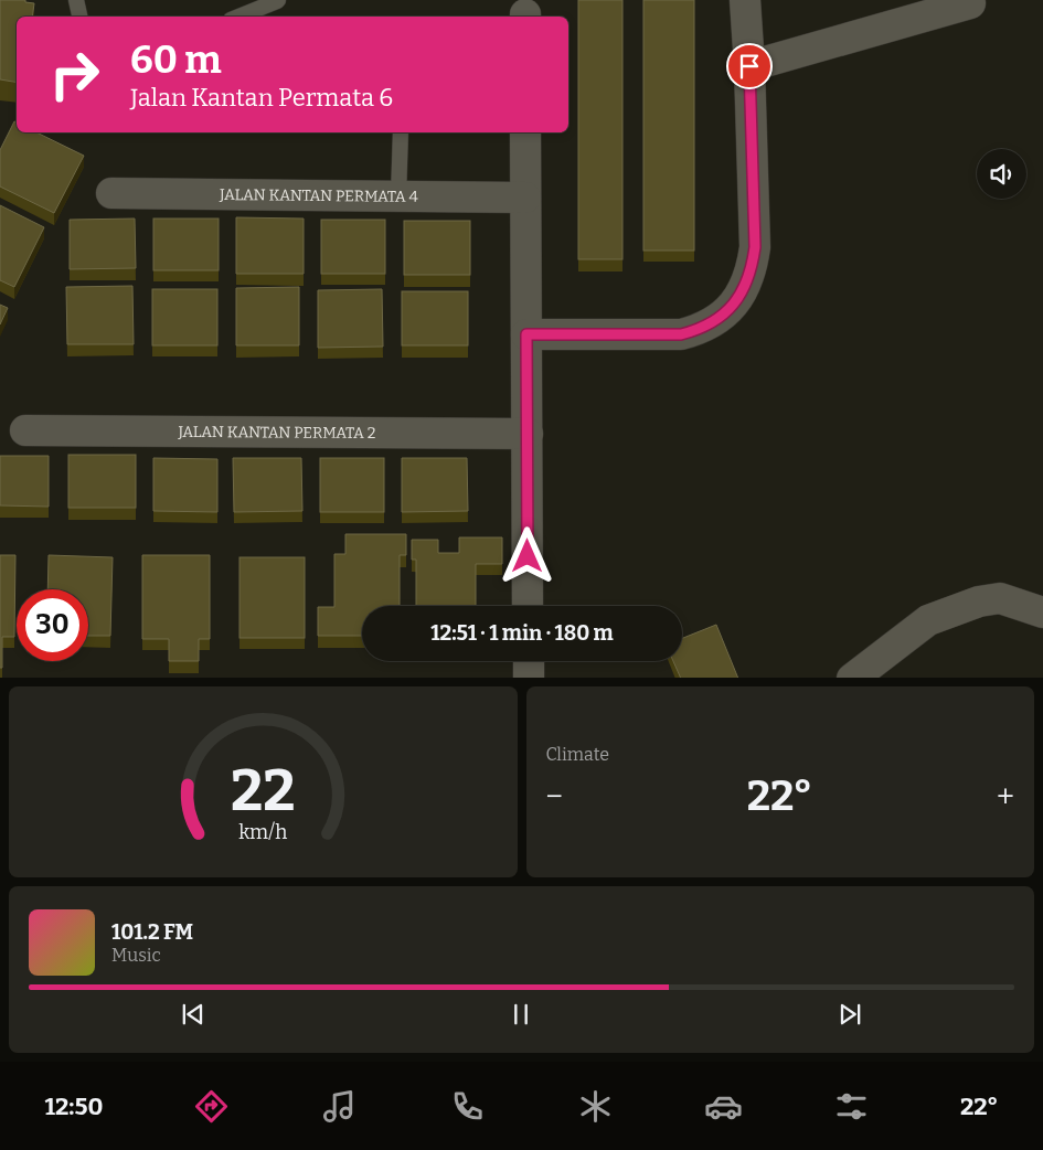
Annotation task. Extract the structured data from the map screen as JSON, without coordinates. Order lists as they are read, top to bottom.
{
  "streets": {
    "street": ["JALAN KANTAN PERMATA 4", "JALAN KANTAN PERMATA 2"]
  },
  "page": {
    "turn": ["60 m", "Jalan Kantan Permata 6"],
    "limit": "30",
    "trip": "12:51 · 1 min · 180 m",
    "tile": "Climate",
    "heat": ["−", "22°", "+"],
    "song": ["101.2 FM", "Music"],
    "tabs": ["12:50", "22°"],
    "gauge": ["22", "km/h"]
  }
}
